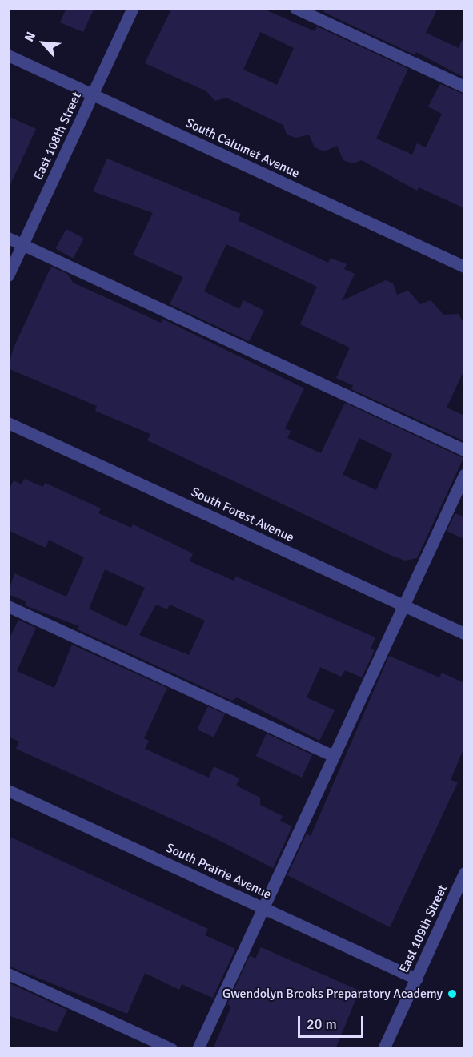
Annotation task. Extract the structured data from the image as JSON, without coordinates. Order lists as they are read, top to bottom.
{
  "streets": {
    "street": [
      "East 108th Street",
      "South Calumet Avenue",
      "South Forest Avenue",
      "South Prairie Avenue",
      "East 109th Street"
    ]
  },
  "crossings": [
    ["East 108th Street", "South Calumet Avenue"],
    ["South Prairie Avenue", "East 109th Street"]
  ],
  "places": ["Gwendolyn Brooks Preparatory Academy"],
  "scale_bar": "20 m",
  "north": "top left"
}
